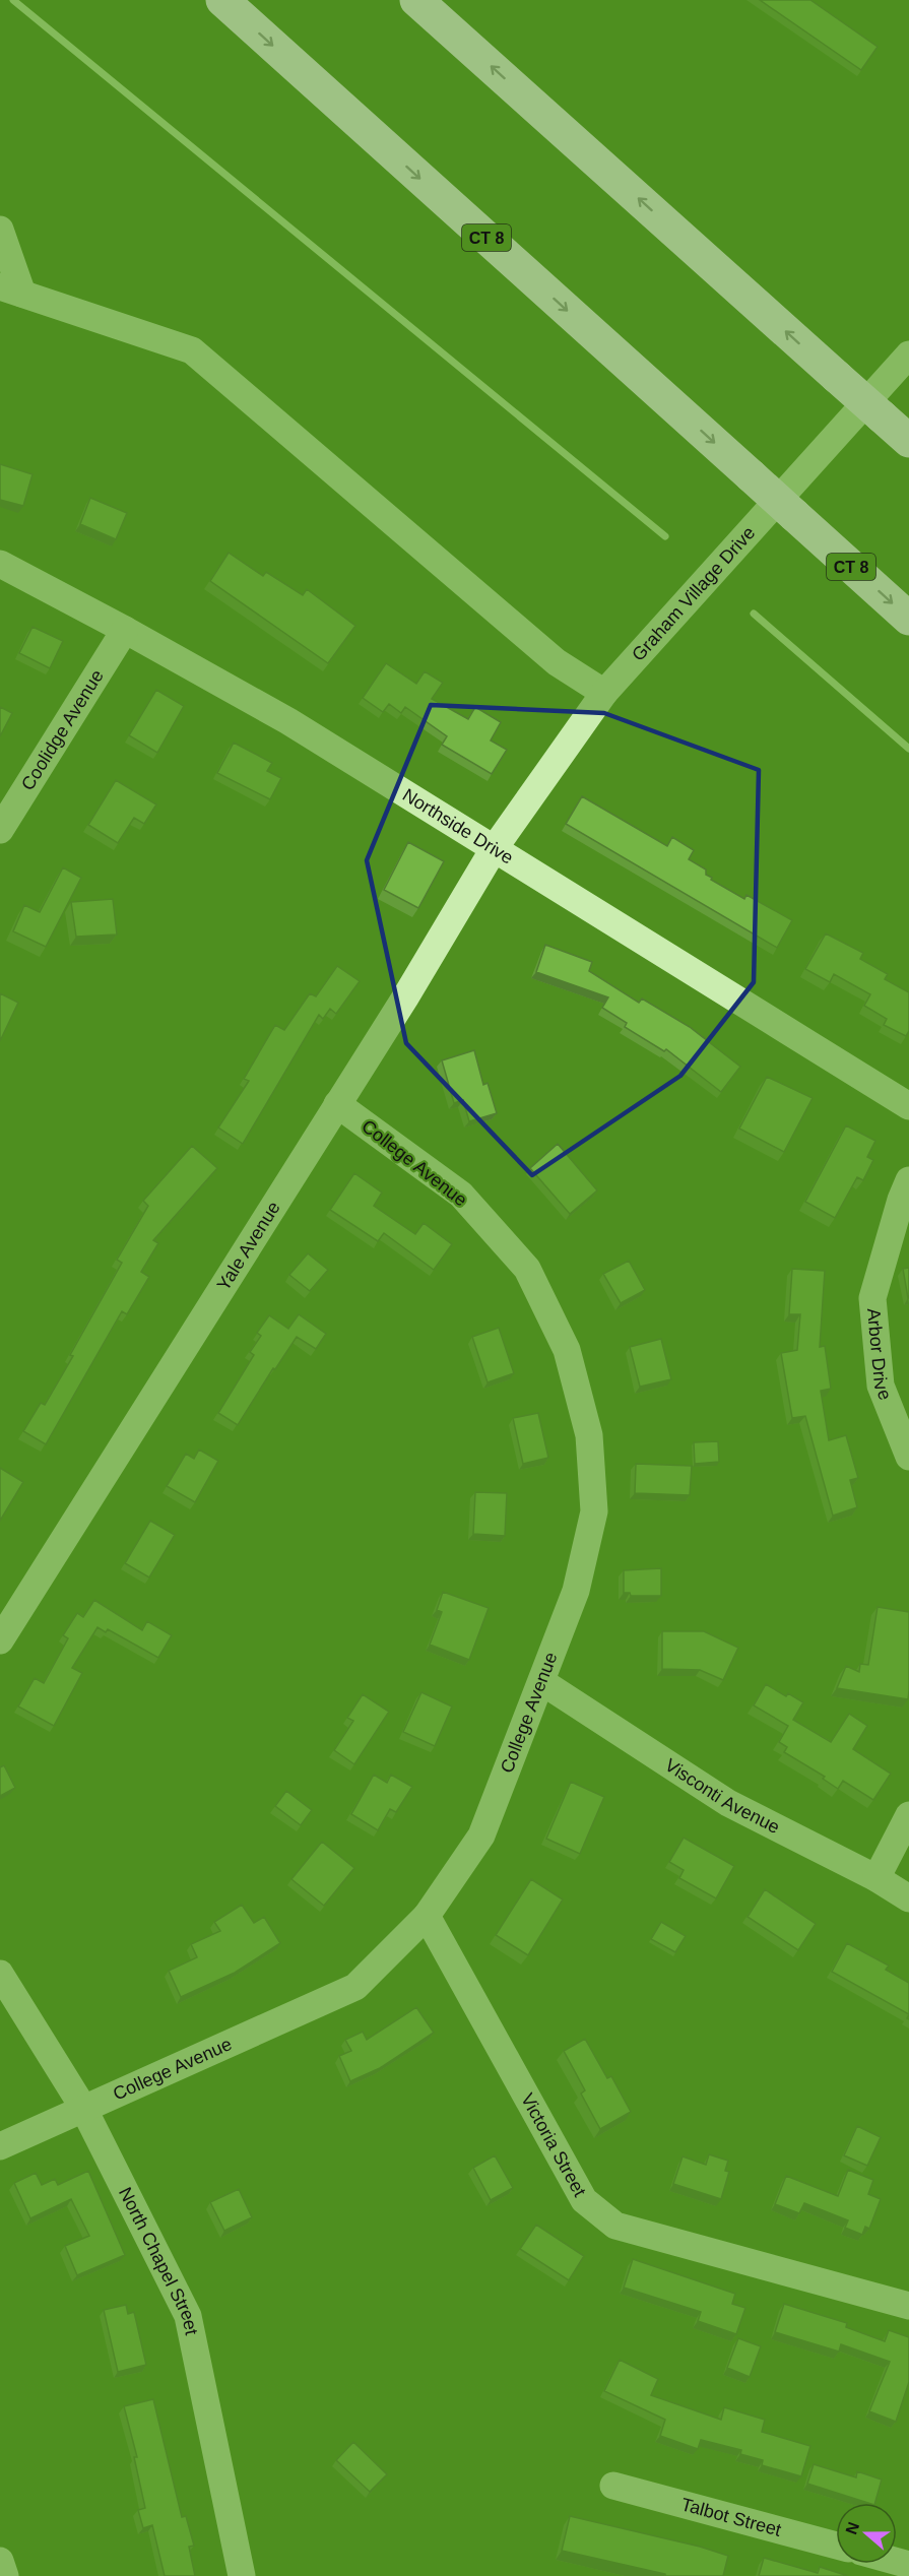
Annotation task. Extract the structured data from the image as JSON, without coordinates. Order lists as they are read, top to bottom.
{
  "streets": {
    "highway": ["CT 8"],
    "street": [
      "Graham Village Drive",
      "Coolidge Avenue",
      "Northside Drive",
      "College Avenue",
      "Yale Avenue",
      "Arbor Drive",
      "Visconti Avenue",
      "Victoria Street",
      "North Chapel Street",
      "Talbot Street"
    ]
  },
  "crossings": [
    ["Graham Village Drive", "Northside Drive"],
    ["Graham Village Drive", "Yale Avenue"],
    ["Coolidge Avenue", "Northside Drive"],
    ["Northside Drive", "Yale Avenue"],
    ["College Avenue", "Yale Avenue"],
    ["College Avenue", "Visconti Avenue"],
    ["College Avenue", "Victoria Street"],
    ["College Avenue", "North Chapel Street"]
  ],
  "north": "left"
}
